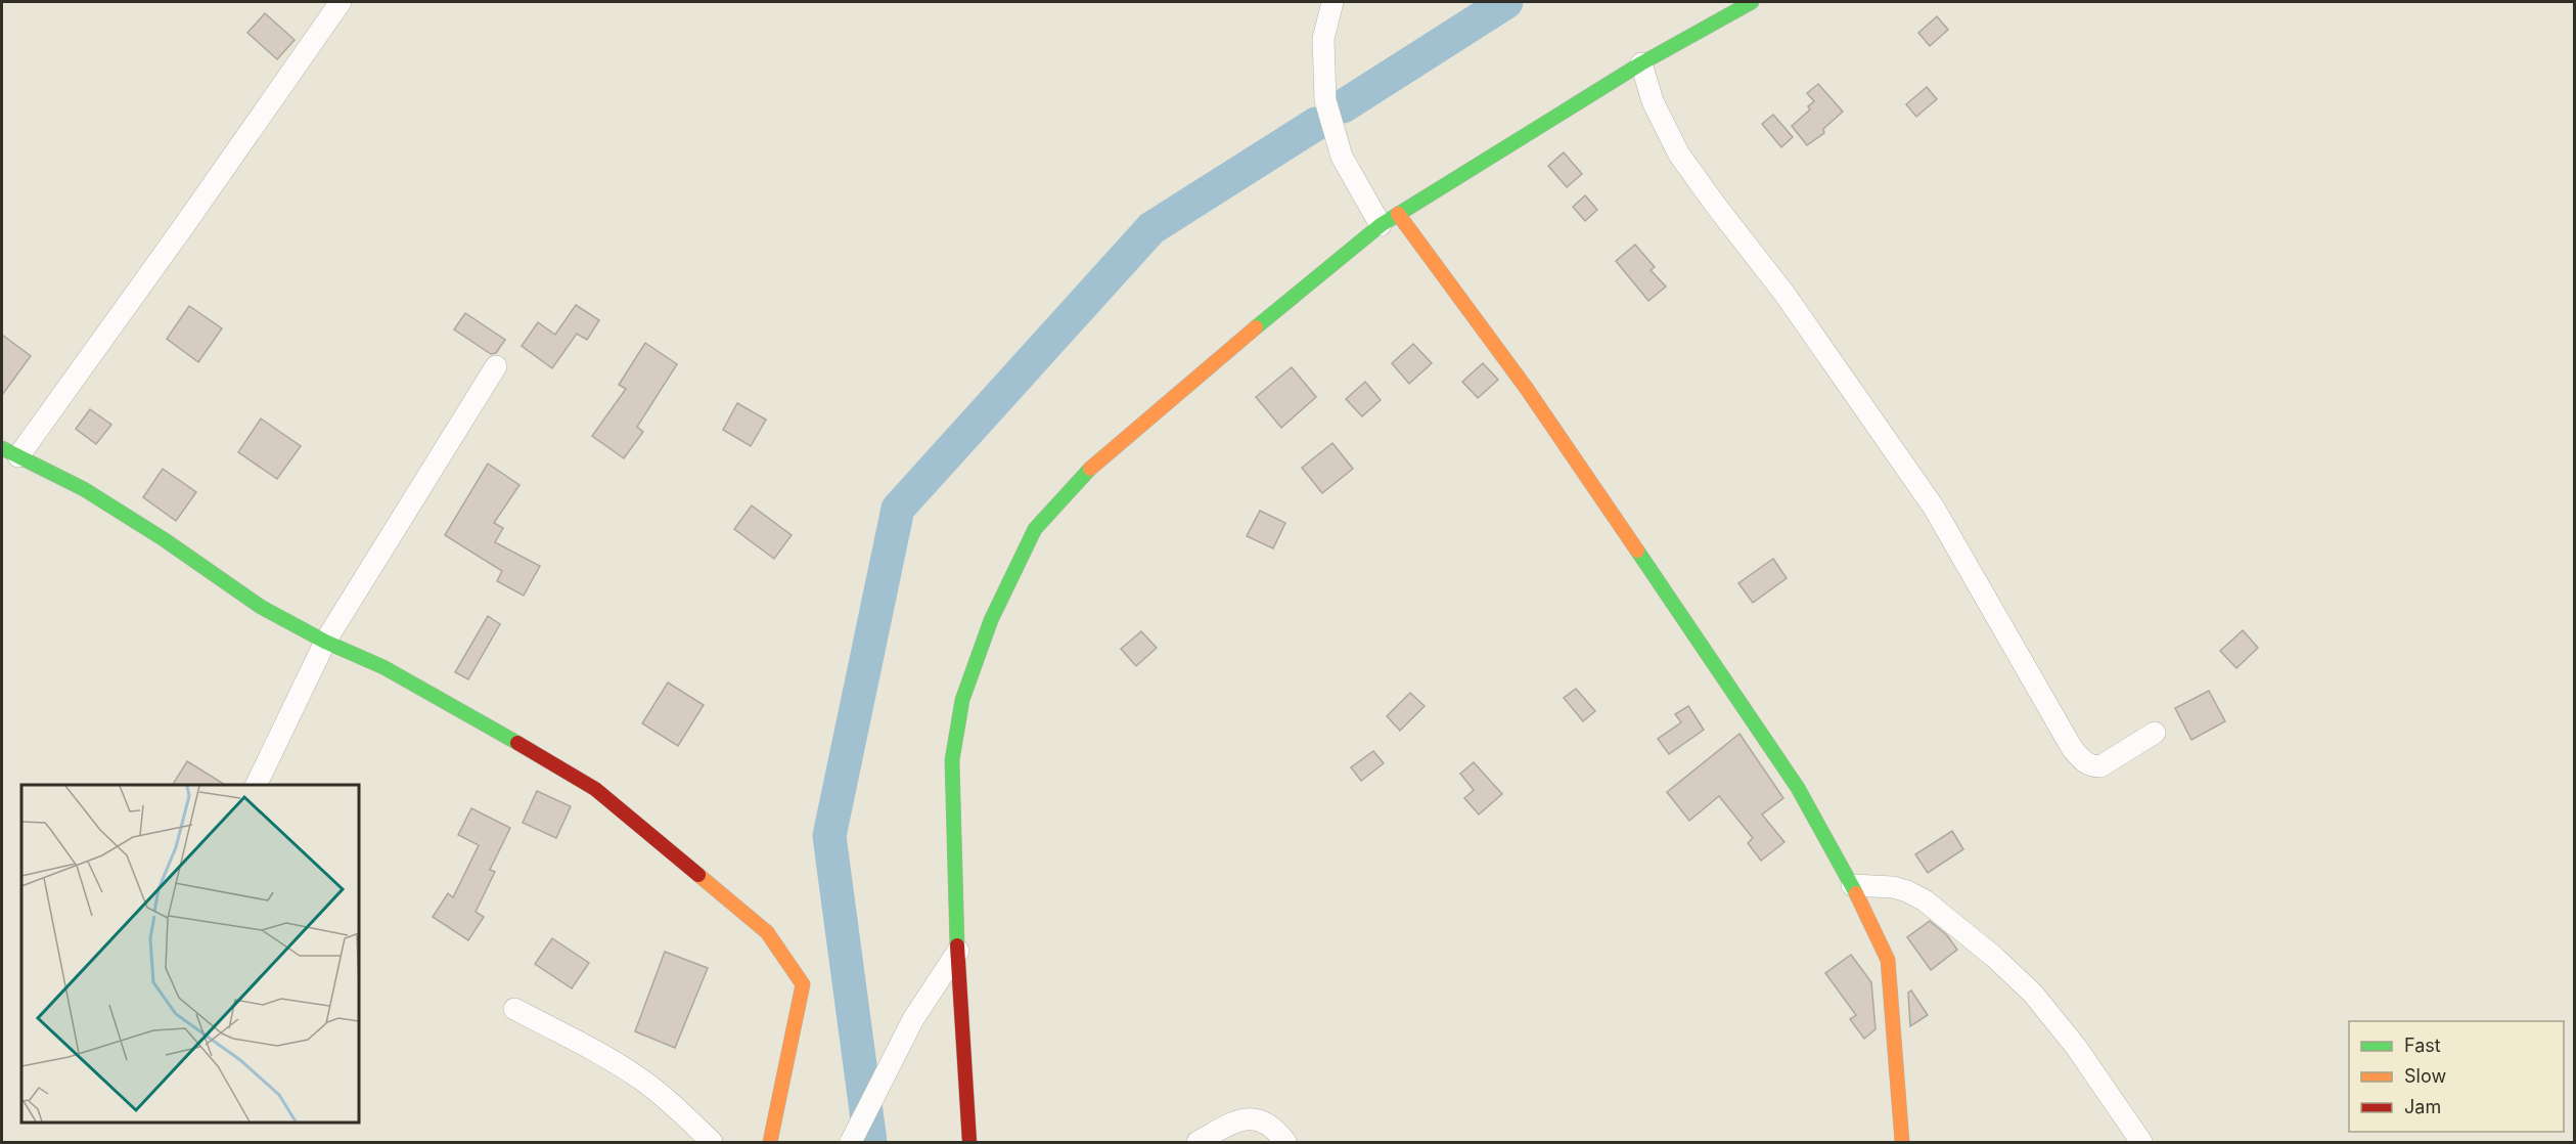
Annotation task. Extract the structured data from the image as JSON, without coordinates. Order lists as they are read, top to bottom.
{
  "legend": ["Fast", "Slow", "Jam"]
}
